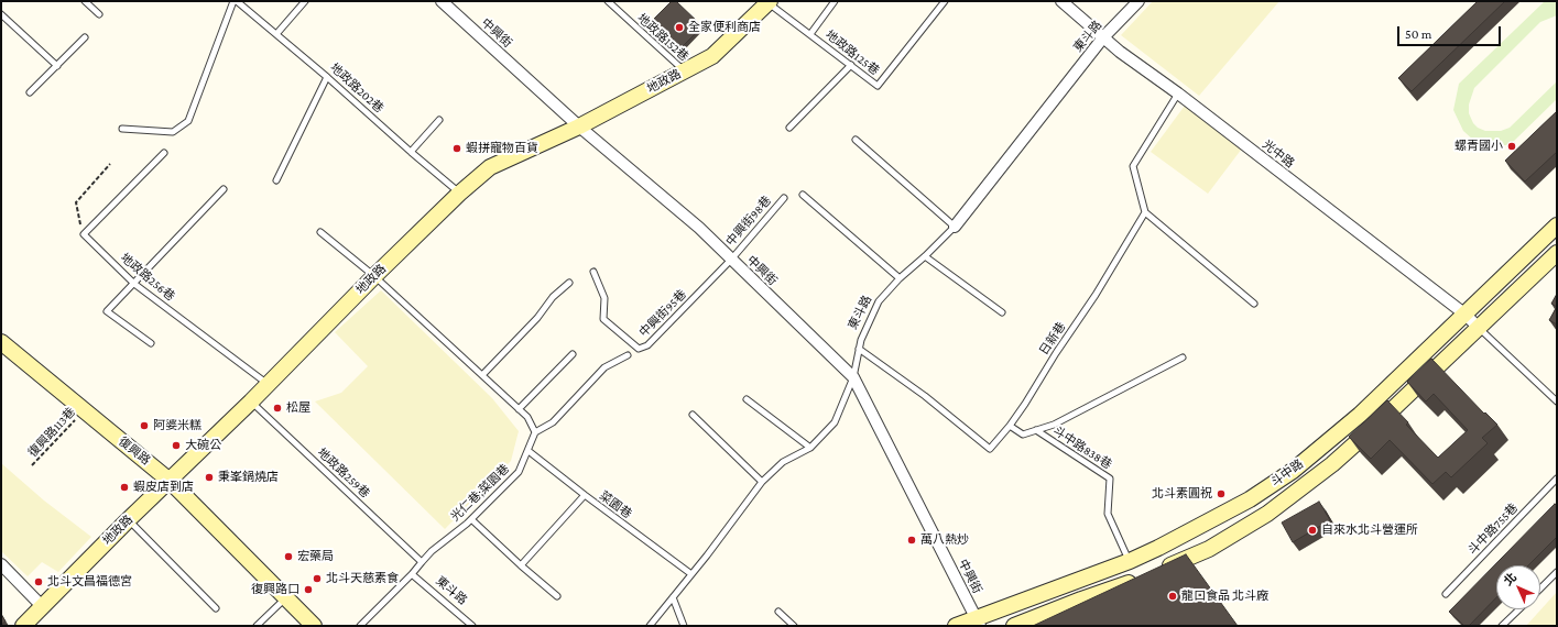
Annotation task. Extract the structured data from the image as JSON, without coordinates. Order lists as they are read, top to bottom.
{
  "streets": {
    "street": [
      "中興街",
      "東斗路",
      "地政路",
      "光中路",
      "復興路",
      "斗中路"
    ],
    "lane": [
      "地政路152巷",
      "地政路125巷",
      "地政路202巷",
      "中興街98巷",
      "地政路256巷",
      "中興街95巷",
      "日新巷",
      "斗中路838巷",
      "地政路259巷",
      "光仁巷;菜園巷",
      "菜園巷",
      "斗中路755巷"
    ],
    "path": ["復興路113巷"]
  },
  "crossings": [
    ["中興街", "東斗路"],
    ["中興街", "地政路"],
    ["中興街", "中興街98巷"],
    ["中興街", "中興街95巷"],
    ["中興街", "斗中路"],
    ["東斗路", "光中路"],
    ["東斗路", "日新巷"],
    ["東斗路", "光仁巷;菜園巷"],
    ["東斗路", "菜園巷"],
    ["地政路152巷", "地政路"],
    ["地政路125巷", "地政路"],
    ["地政路", "地政路202巷"],
    ["地政路", "地政路256巷"],
    ["地政路", "復興路"],
    ["地政路", "地政路259巷"],
    ["光中路", "斗中路"],
    ["中興街98巷", "中興街95巷"],
    ["日新巷", "斗中路838巷"],
    ["復興路113巷", "復興路"],
    ["斗中路838巷", "斗中路"],
    ["地政路259巷", "光仁巷;菜園巷"],
    ["光仁巷;菜園巷", "菜園巷"]
  ],
  "places": [
    "全家便利商店",
    "螺青國小",
    "蝦拼寵物百貨",
    "松屋",
    "阿婆米糕",
    "大碗公",
    "秉峯鍋燒店",
    "蝦皮店到店",
    "北斗素圓祝",
    "自來水北斗營運所",
    "萬八熱炒",
    "宏藥局",
    "北斗天慈素食",
    "北斗文昌福德宮",
    "復興路口",
    "龍口食品 北斗廠"
  ],
  "scale_bar": "50 m",
  "north": "top left"
}
